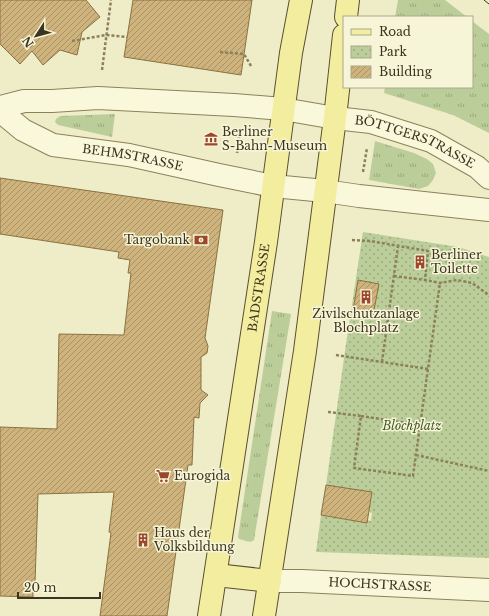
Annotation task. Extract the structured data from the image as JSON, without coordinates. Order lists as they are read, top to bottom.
{
  "streets": {
    "main road": ["BADSTRASSE"],
    "street": ["BÖTTGERSTRASSE", "BEHMSTRASSE", "HOCHSTRASSE"]
  },
  "crossings": [
    ["BÖTTGERSTRASSE", "BADSTRASSE"],
    ["BEHMSTRASSE", "BADSTRASSE"]
  ],
  "parks": ["Blochplatz"],
  "places": {
    "museum": ["Berliner S-Bahn-Museum"],
    "bank": ["Targobank"],
    "building": ["Berliner Toilette", "Zivilschutzanlage Blochplatz", "Haus der Volksbildung"],
    "supermarket": ["Eurogida"]
  },
  "legend": ["Road", "Park", "Building"],
  "scale_bar": "20 m",
  "north": "bottom left"
}
